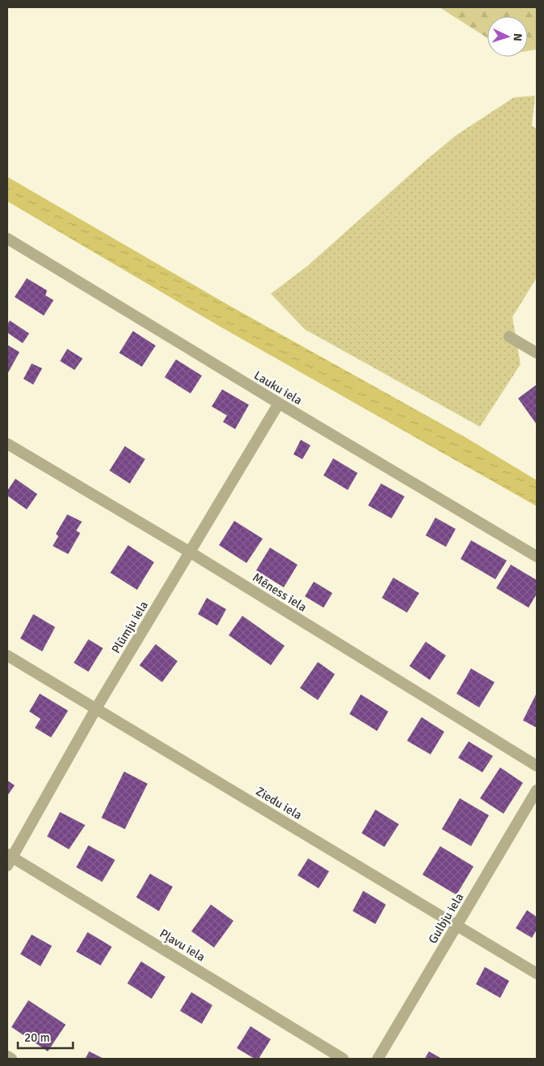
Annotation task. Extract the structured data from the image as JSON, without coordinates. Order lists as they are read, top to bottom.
{
  "streets": {
    "street": [
      "Lauku iela",
      "Mēness iela",
      "Plūmju iela",
      "Ziedu iela",
      "Gulbju iela",
      "Pļavu iela"
    ]
  },
  "crossings": [
    ["Lauku iela", "Plūmju iela"],
    ["Mēness iela", "Plūmju iela"],
    ["Plūmju iela", "Ziedu iela"],
    ["Plūmju iela", "Pļavu iela"],
    ["Ziedu iela", "Gulbju iela"]
  ],
  "scale_bar": "20 m",
  "north": "right"
}
